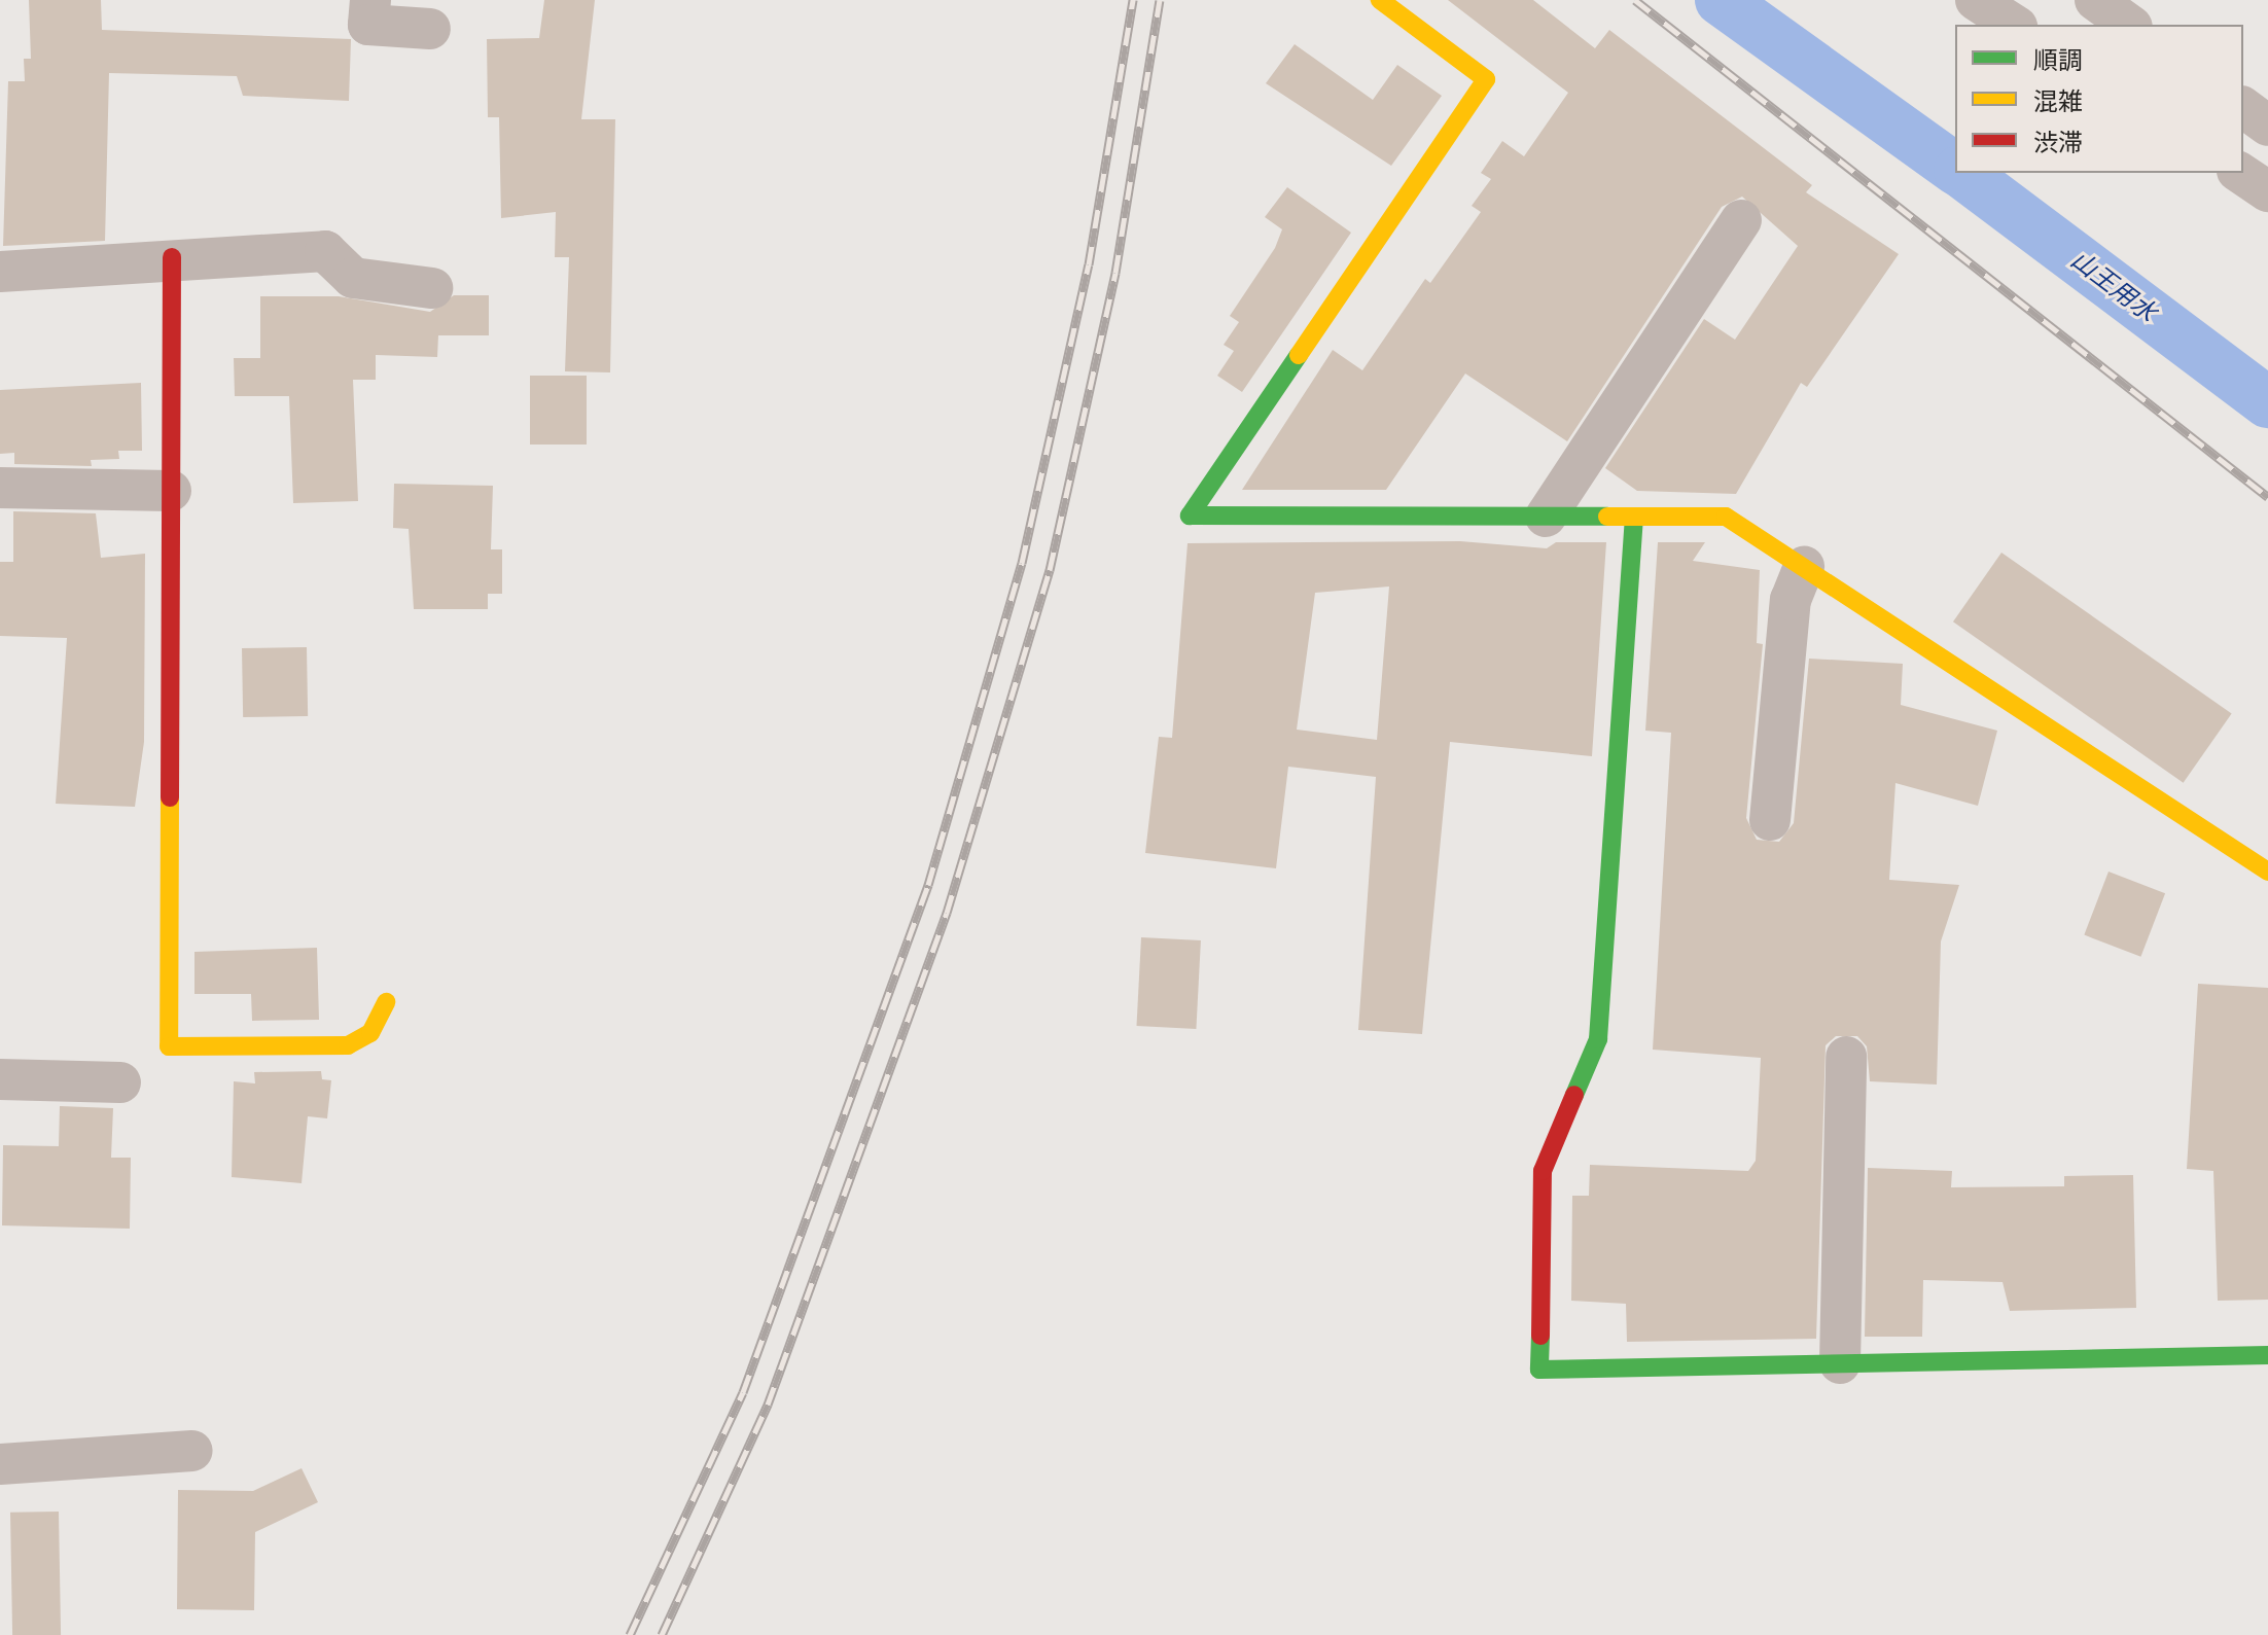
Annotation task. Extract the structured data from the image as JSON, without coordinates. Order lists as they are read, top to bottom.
{
  "water": ["山王用水"],
  "legend": ["順調", "混雑", "渋滞"]
}
